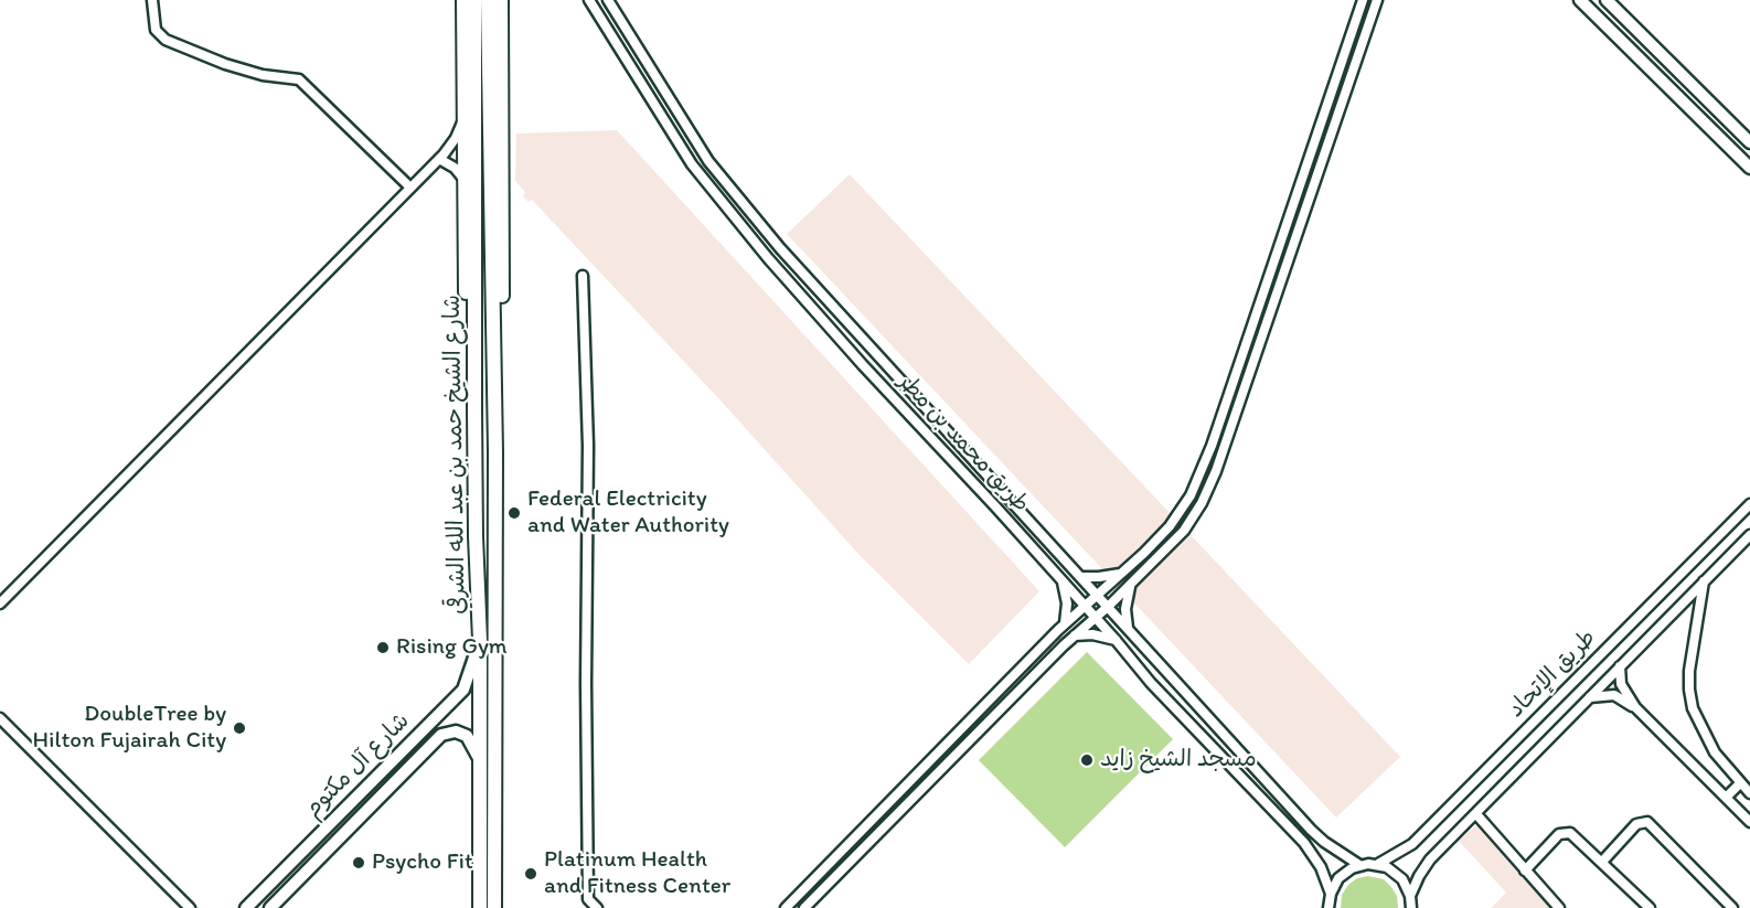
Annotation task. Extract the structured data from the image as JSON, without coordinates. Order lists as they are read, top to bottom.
{
  "streets": {
    "highway": ["شارع الشيخ حمد بن عبد الله الشرقي"],
    "main road": ["شارع آل مكتوم"],
    "street": ["طريق محمد بن مطر", "طريق اﻹتحاد"]
  },
  "crossings": [
    ["شارع الشيخ حمد بن عبد الله الشرقي", "شارع آل مكتوم"]
  ],
  "places": [
    "Federal Electricity and Water Authority",
    "Rising Gym",
    "DoubleTree by Hilton Fujairah City",
    "مسجد الشيخ زايد",
    "Psycho Fit",
    "Platinum Health and Fitness Center"
  ]
}
